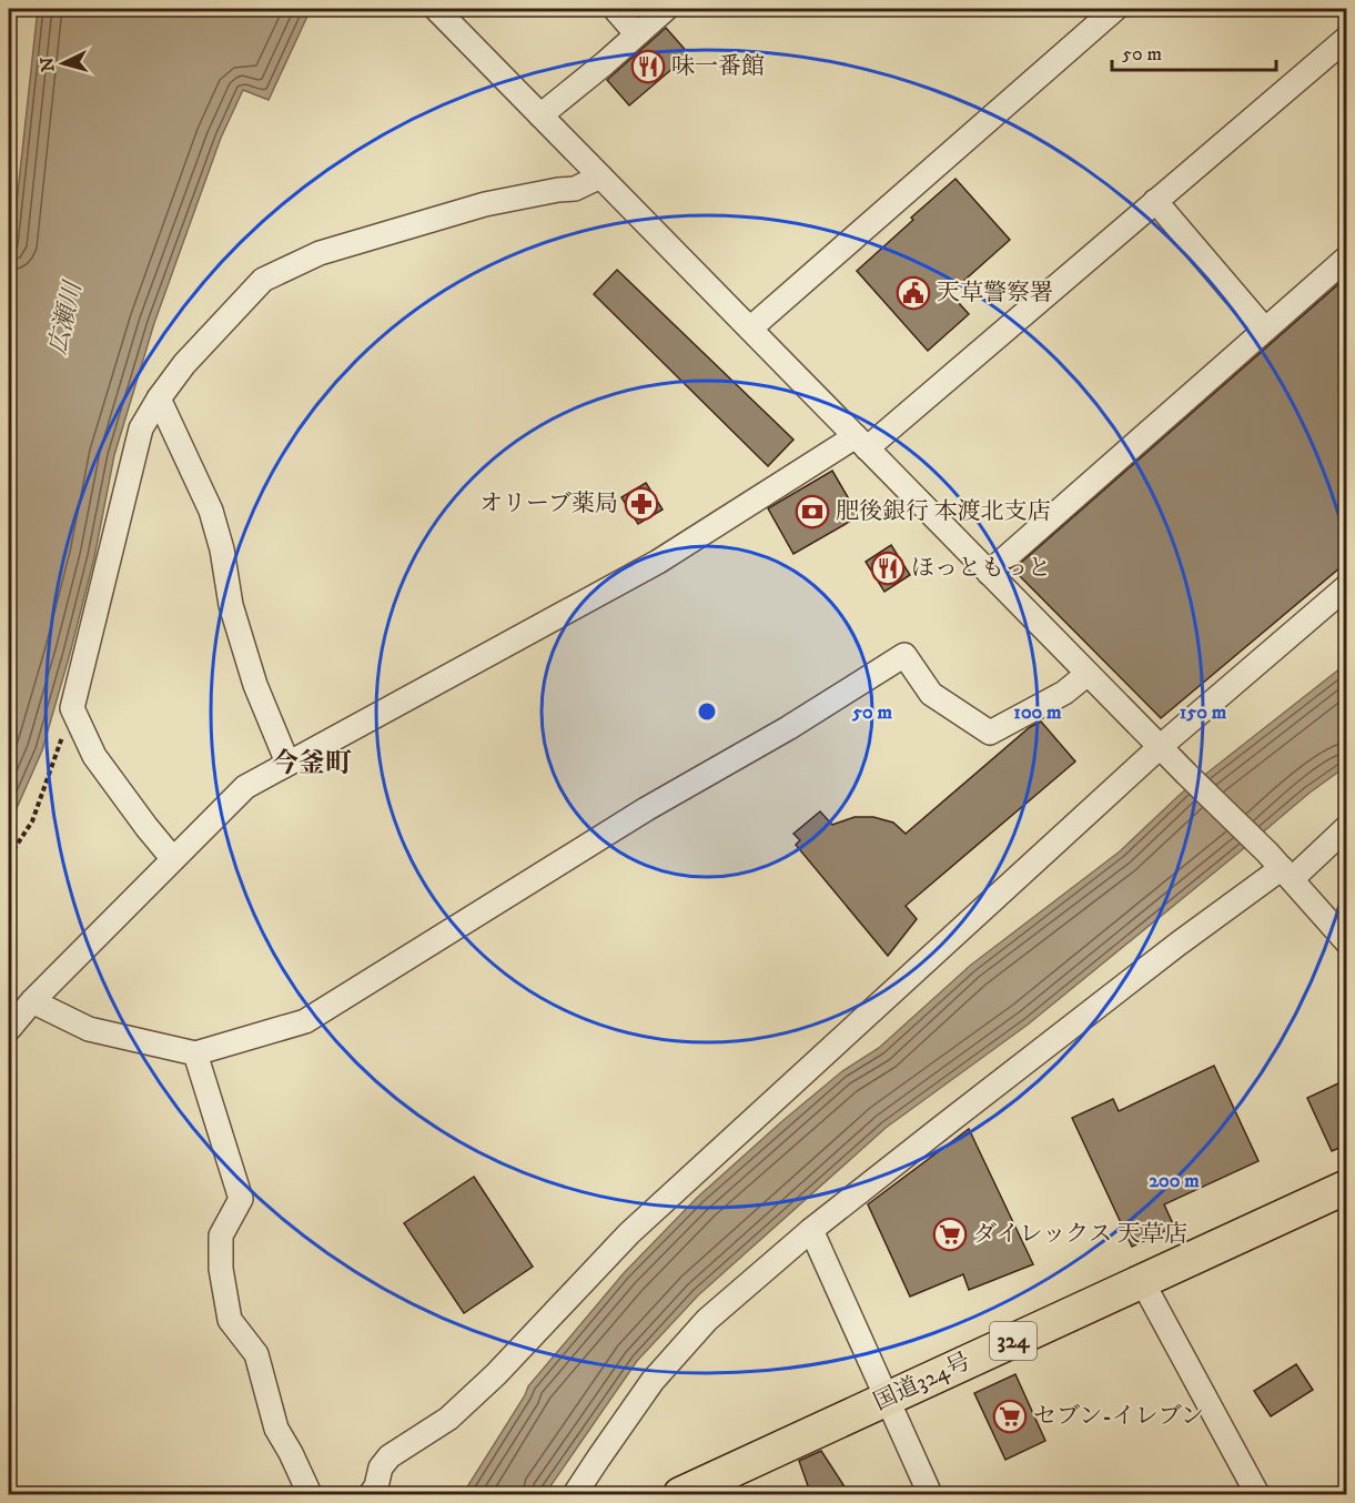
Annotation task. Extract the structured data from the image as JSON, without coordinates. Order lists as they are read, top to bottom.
{
  "streets": {
    "highway": ["324", "国道324号"]
  },
  "districts": ["今釜町"],
  "water": ["広瀬川"],
  "places": {
    "restaurant": ["味一番館", "ほっともっと"],
    "public building": ["天草警察署"],
    "pharmacy": ["オリーブ薬局"],
    "bank": ["肥後銀行 本渡北支店"],
    "supermarket": ["ダイレックス 天草店", "セブン-イレブン"]
  },
  "scale_bar": "50 m",
  "north": "left",
  "rings": [
    "50 m",
    "100 m",
    "150 m",
    "200 m"
  ]
}
